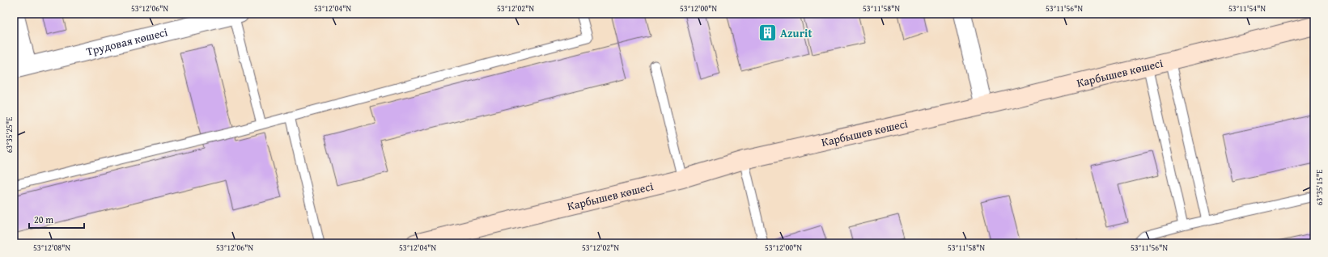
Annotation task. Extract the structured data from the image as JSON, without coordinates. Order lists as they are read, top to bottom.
{
  "streets": {
    "main road": ["Карбышев көшесі"],
    "street": ["Трудовая көшесі"]
  },
  "places": {
    "building": ["Azurit"]
  },
  "scale_bar": "20 m",
  "coordinates": [
    "53°12'06\"N",
    "53°12'04\"N",
    "53°12'02\"N",
    "53°12'00\"N",
    "53°11'58\"N",
    "53°11'56\"N",
    "53°11'54\"N",
    "63°35'25\"E",
    "63°35'15\"E",
    "53°12'08\"N"
  ]
}
